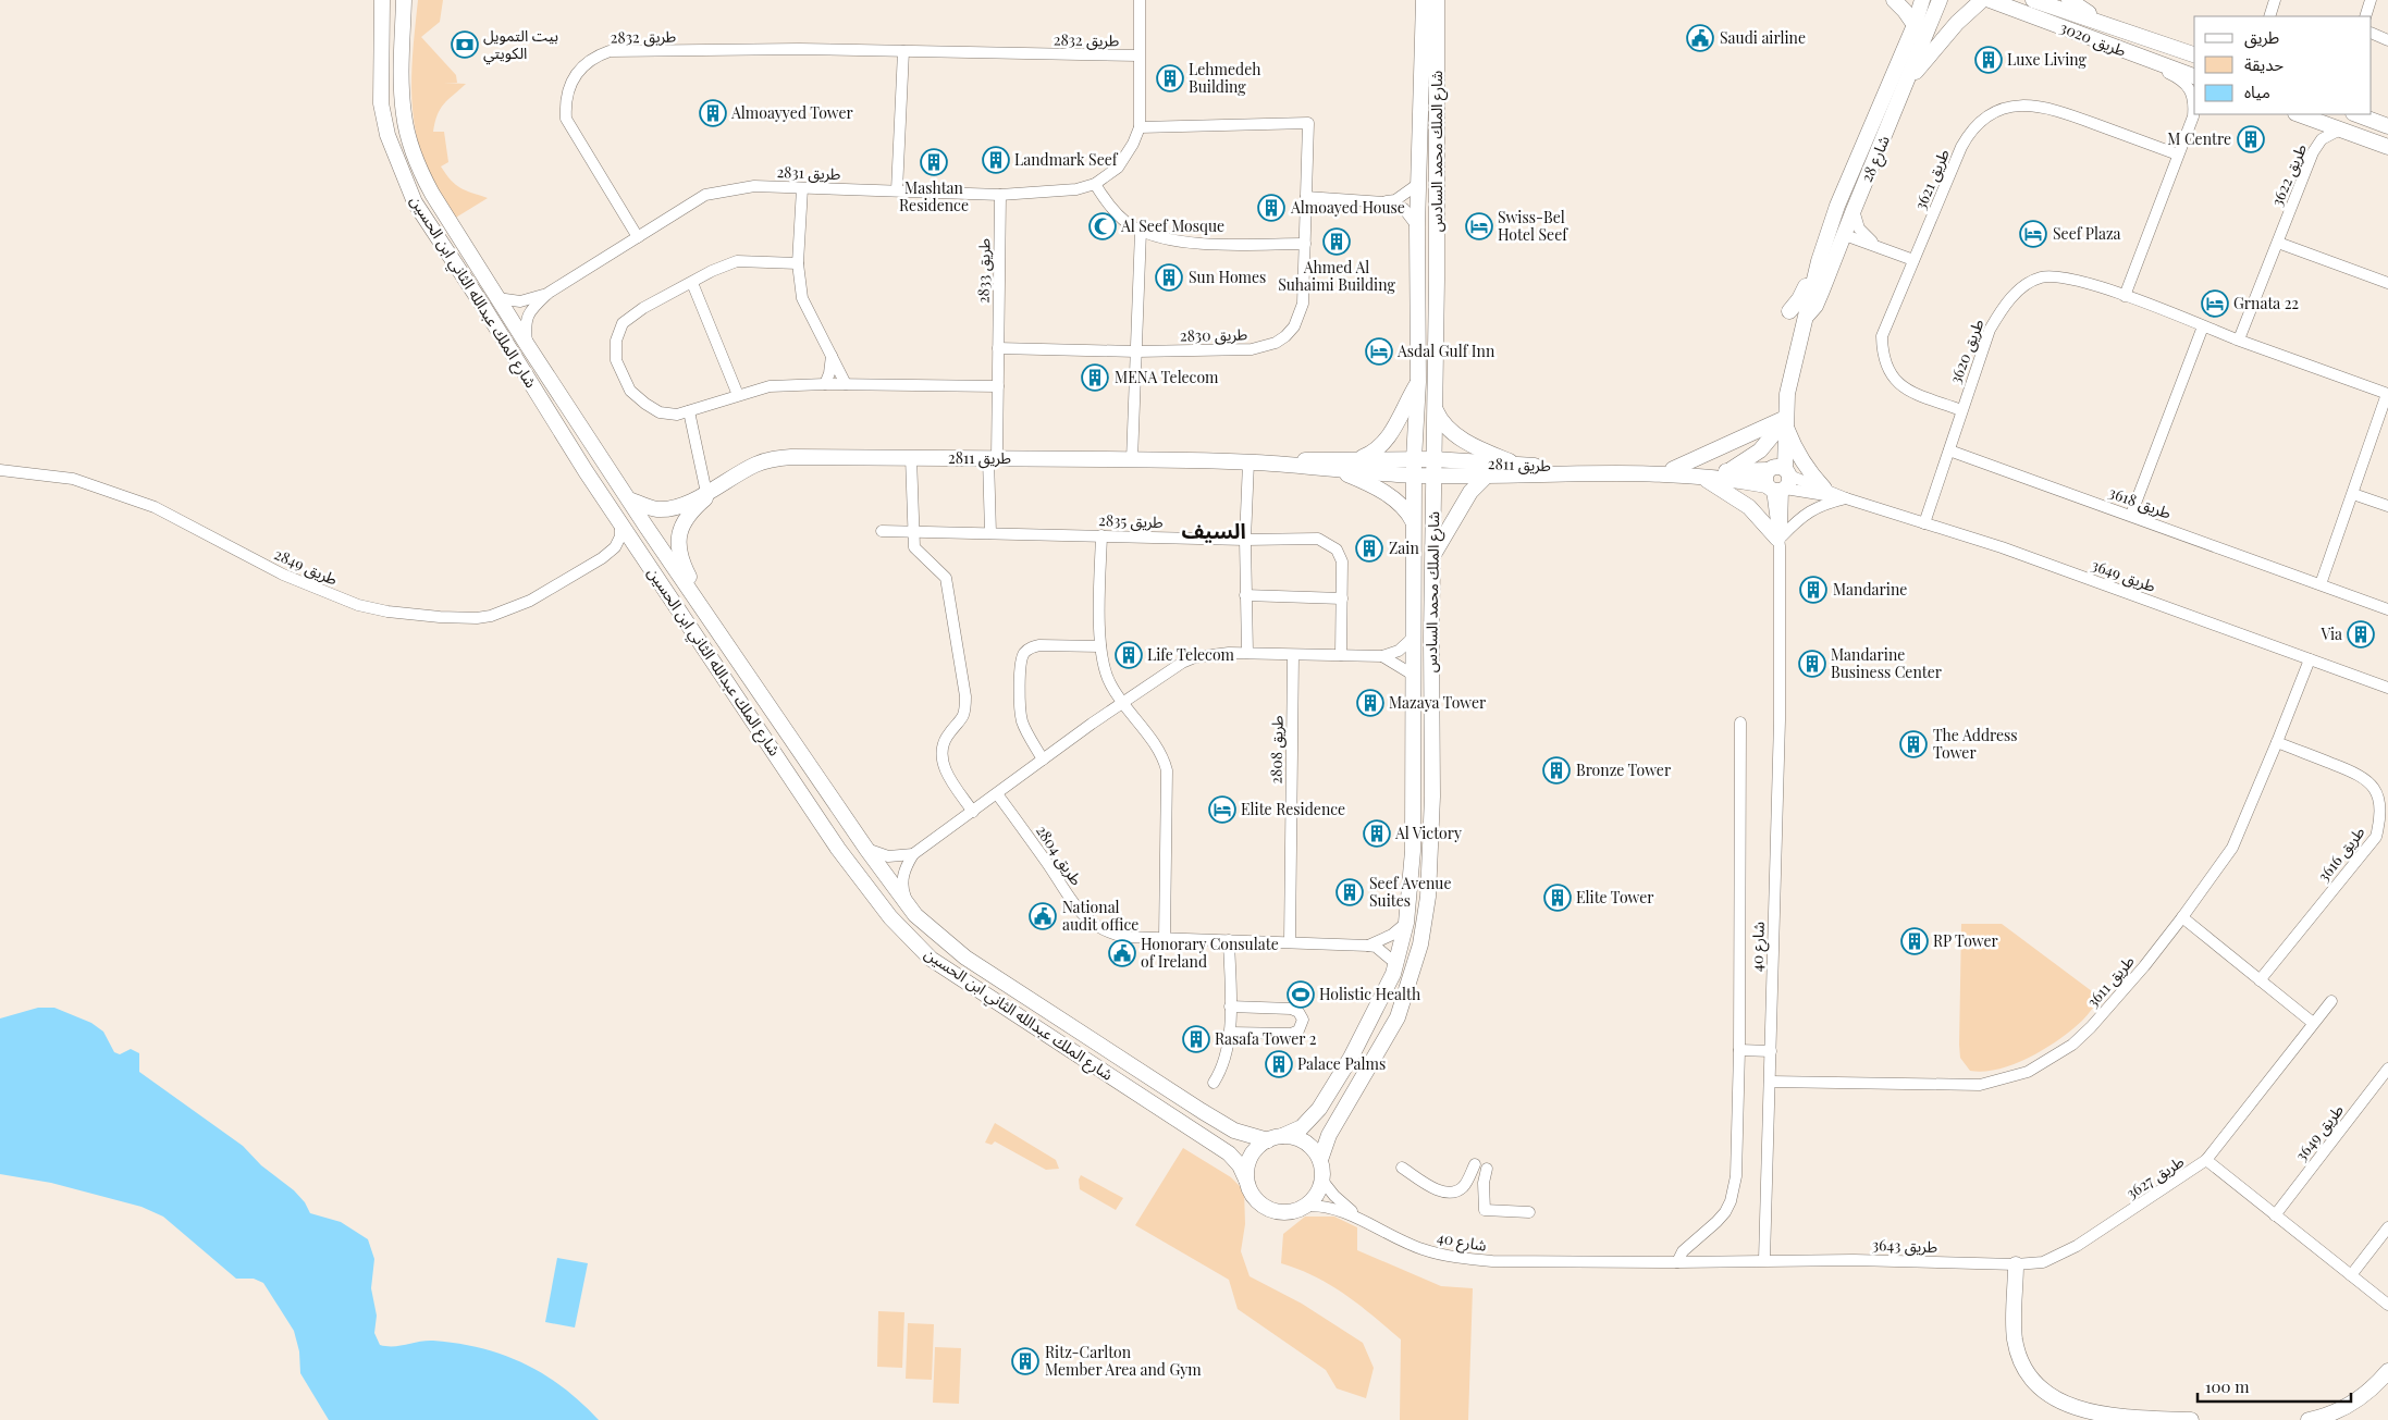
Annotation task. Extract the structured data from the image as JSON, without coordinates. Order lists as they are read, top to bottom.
{
  "streets": {
    "main road": [
      "طريق 3020",
      "شارع الملك محمد السادس",
      "شارع 28",
      "شارع الملك عبدالله الثاني ابن الحسين",
      "طريق 2811"
    ],
    "street": [
      "طريق 2832",
      "طريق 2831",
      "طريق 3622",
      "طريق 3621",
      "طريق 2833",
      "طريق 2830",
      "طريق 3620",
      "طريق 3618",
      "طريق 2835",
      "طريق 2849",
      "طريق 3649",
      "طريق 2808",
      "طريق 3616",
      "طريق 2804",
      "شارع 40",
      "طريق 3611",
      "طريق 3627",
      "طريق 3643"
    ]
  },
  "crossings": [
    ["طريق 2832", "طريق 2831"],
    ["شارع الملك محمد السادس", "شارع الملك عبدالله الثاني ابن الحسين"],
    ["شارع الملك محمد السادس", "طريق 2811"],
    ["شارع الملك محمد السادس", "شارع 40"],
    ["شارع 28", "طريق 2811"],
    ["شارع 28", "طريق 3649"],
    ["شارع 28", "شارع 40"],
    ["طريق 2831", "طريق 2833"],
    ["طريق 2831", "شارع الملك عبدالله الثاني ابن الحسين"],
    ["طريق 2831", "طريق 2830"],
    ["طريق 3622", "طريق 3620"],
    ["طريق 3621", "طريق 3620"],
    ["طريق 2833", "طريق 2811"],
    ["طريق 2833", "طريق 2835"],
    ["شارع الملك عبدالله الثاني ابن الحسين", "طريق 2811"],
    ["شارع الملك عبدالله الثاني ابن الحسين", "طريق 2849"],
    ["شارع الملك عبدالله الثاني ابن الحسين", "شارع 40"],
    ["طريق 3620", "طريق 3618"],
    ["طريق 3620", "طريق 3649"],
    ["طريق 2811", "طريق 3649"],
    ["طريق 2811", "شارع 40"],
    ["طريق 3649", "شارع 40"],
    ["طريق 3649", "طريق 3611"],
    ["طريق 3649", "طريق 3627"],
    ["طريق 2808", "طريق 2804"],
    ["طريق 3616", "طريق 3611"],
    ["شارع 40", "طريق 3611"],
    ["شارع 40", "طريق 3643"],
    ["طريق 3627", "طريق 3643"]
  ],
  "districts": ["السيف"],
  "places": {
    "public building": ["Saudi airline", "National audit office", "Honorary Consulate of Ireland"],
    "bank": ["بيت التمويل الكويتي"],
    "building": [
      "Luxe Living",
      "Lehmedeh Building",
      "Almoayyed Tower",
      "M Centre",
      "Landmark Seef",
      "Mashtan Residence",
      "Almoayed House",
      "Ahmed Al Suhaimi Building",
      "Sun Homes",
      "MENA Telecom",
      "Zain",
      "Mandarine",
      "Via",
      "Life Telecom",
      "Mandarine Business Center",
      "Mazaya Tower",
      "The Address Tower",
      "Bronze Tower",
      "Al Victory",
      "Seef Avenue Suites",
      "Elite Tower",
      "RP Tower",
      "Rasafa Tower 2",
      "Palace Palms",
      "Ritz-Carlton Member Area and Gym"
    ],
    "mosque": ["Al Seef Mosque"],
    "hotel": [
      "Swiss-Bel Hotel Seef",
      "Seef Plaza",
      "Grnata 22",
      "Asdal Gulf Inn",
      "Elite Residence"
    ],
    "sports": ["Holistic Health"]
  },
  "legend": ["طريق", "حديقة", "مياه"],
  "scale_bar": "100 m"
}
